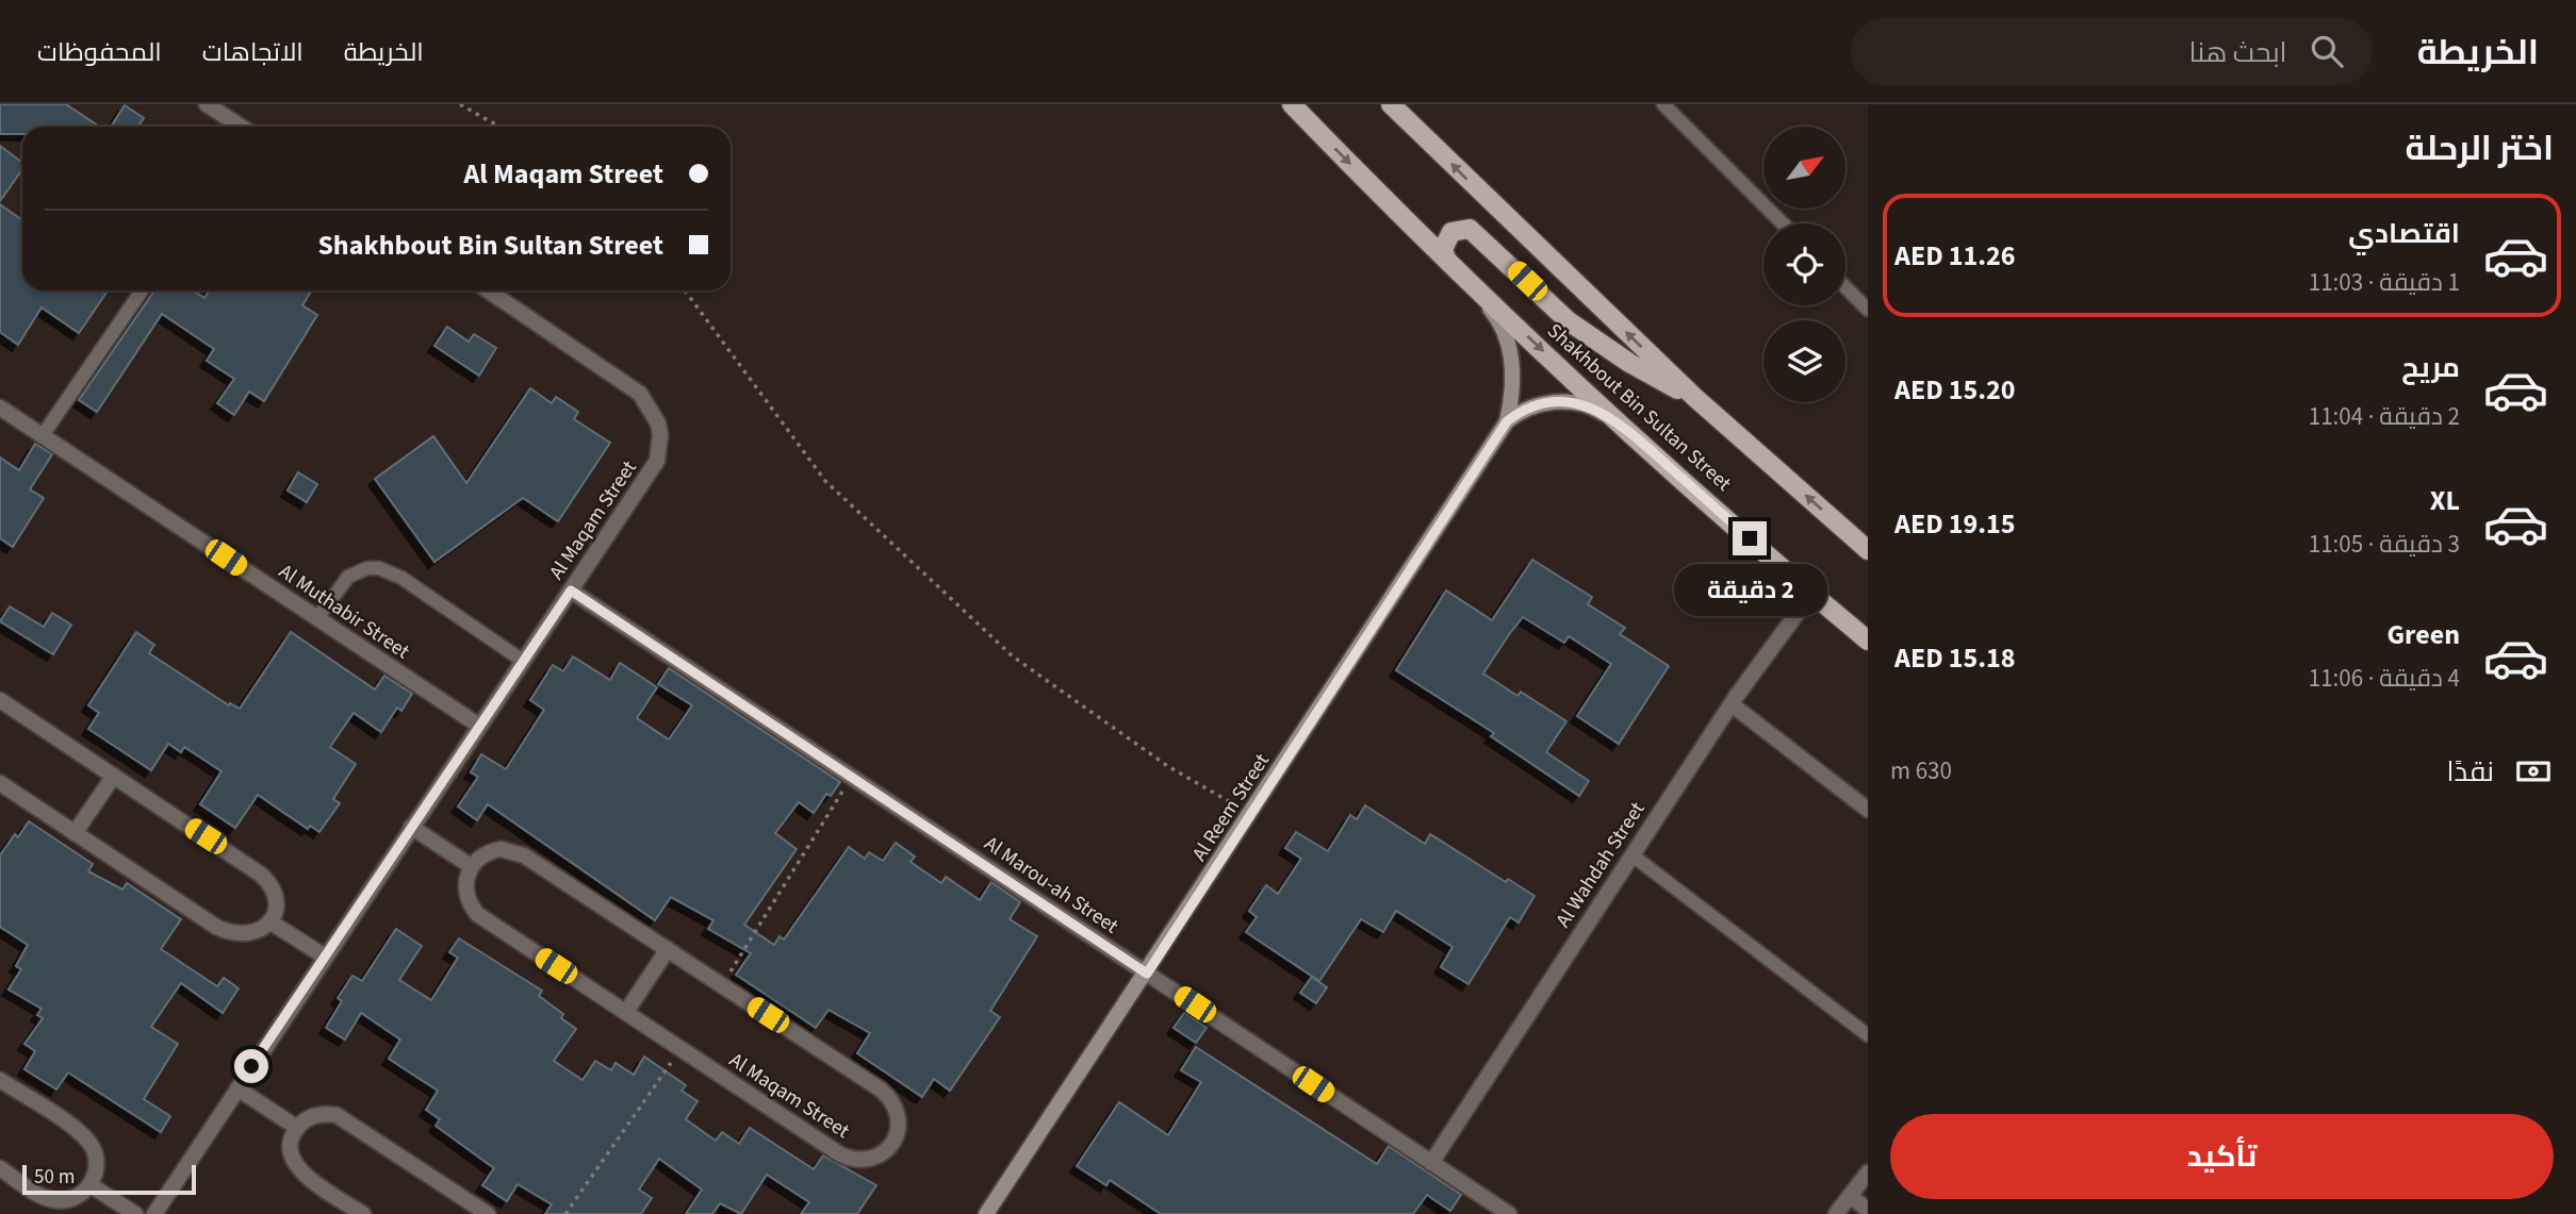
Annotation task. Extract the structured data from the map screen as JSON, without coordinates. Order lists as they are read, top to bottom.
{
  "streets": {
    "main road": ["Shakhbout Bin Sultan Street"],
    "street": [
      "Al Maqam Street",
      "Al Muthabir Street",
      "Al Reem Street",
      "Al Wahdah Street",
      "Al Marou-ah Street"
    ]
  },
  "crossings": [
    ["Shakhbout Bin Sultan Street", "Al Reem Street"],
    ["Shakhbout Bin Sultan Street", "Al Wahdah Street"],
    ["Al Maqam Street", "Al Muthabir Street"],
    ["Al Maqam Street", "Al Marou-ah Street"],
    ["Al Reem Street", "Al Marou-ah Street"],
    ["Al Wahdah Street", "Al Marou-ah Street"]
  ],
  "scale_bar": "50 m",
  "north": "top right",
  "page": {
    "header": "الخريطة",
    "search": "ابحث هنا",
    "nav": ["الخريطة", "الاتجاهات", "المحفوظات"],
    "heading": "اختر الرحلة",
    "banner": ["Al Maqam Street", "Shakhbout Bin Sultan Street"],
    "list": [
      {
        "name": "اقتصادي",
        "note": "1 دقيقة · 11:03",
        "value": "AED 11.26"
      },
      {
        "name": "مريح",
        "note": "2 دقيقة · 11:04",
        "value": "AED 15.20"
      },
      {
        "name": "XL",
        "note": "3 دقيقة · 11:05",
        "value": "AED 19.15"
      },
      {
        "name": "Green",
        "note": "4 دقيقة · 11:06",
        "value": "AED 15.18"
      }
    ],
    "bubble": "2 دقيقة",
    "pay": ["نقدًا", "630 m"],
    "buttons": "تأكيد",
    "scale": "50 m"
  }
}
